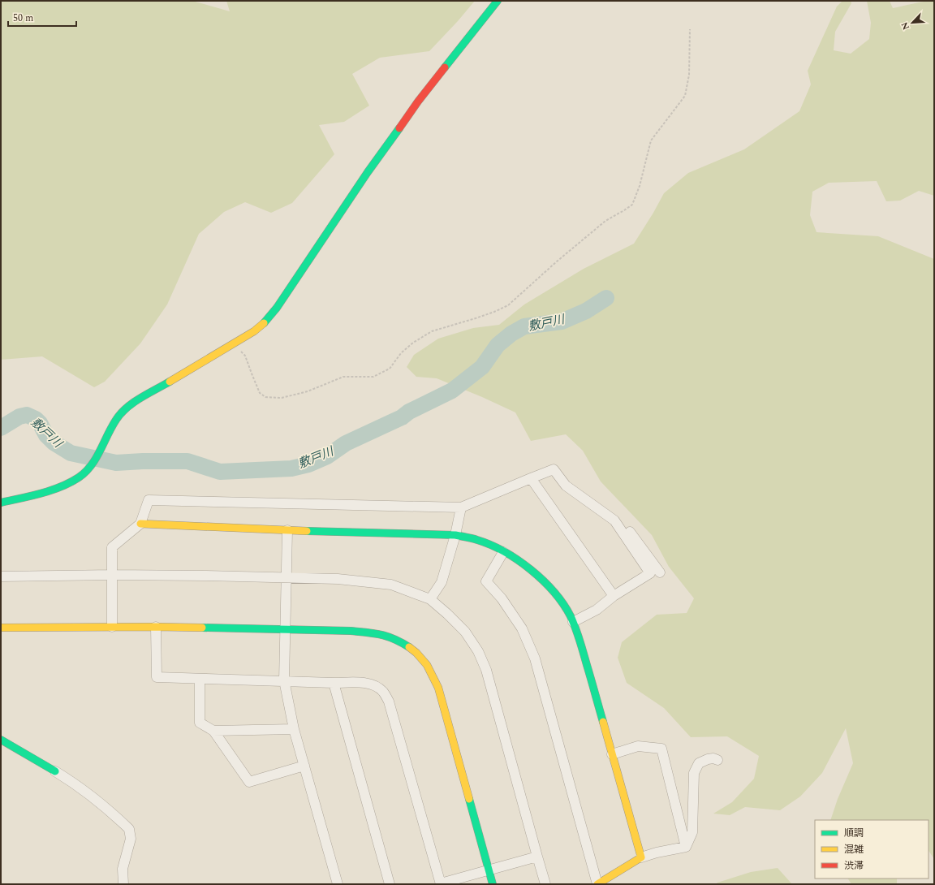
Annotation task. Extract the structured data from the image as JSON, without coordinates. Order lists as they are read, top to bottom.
{
  "water": ["敷戸川"],
  "legend": ["順調", "混雑", "渋滞"],
  "scale_bar": "50 m",
  "north": "bottom left"
}
